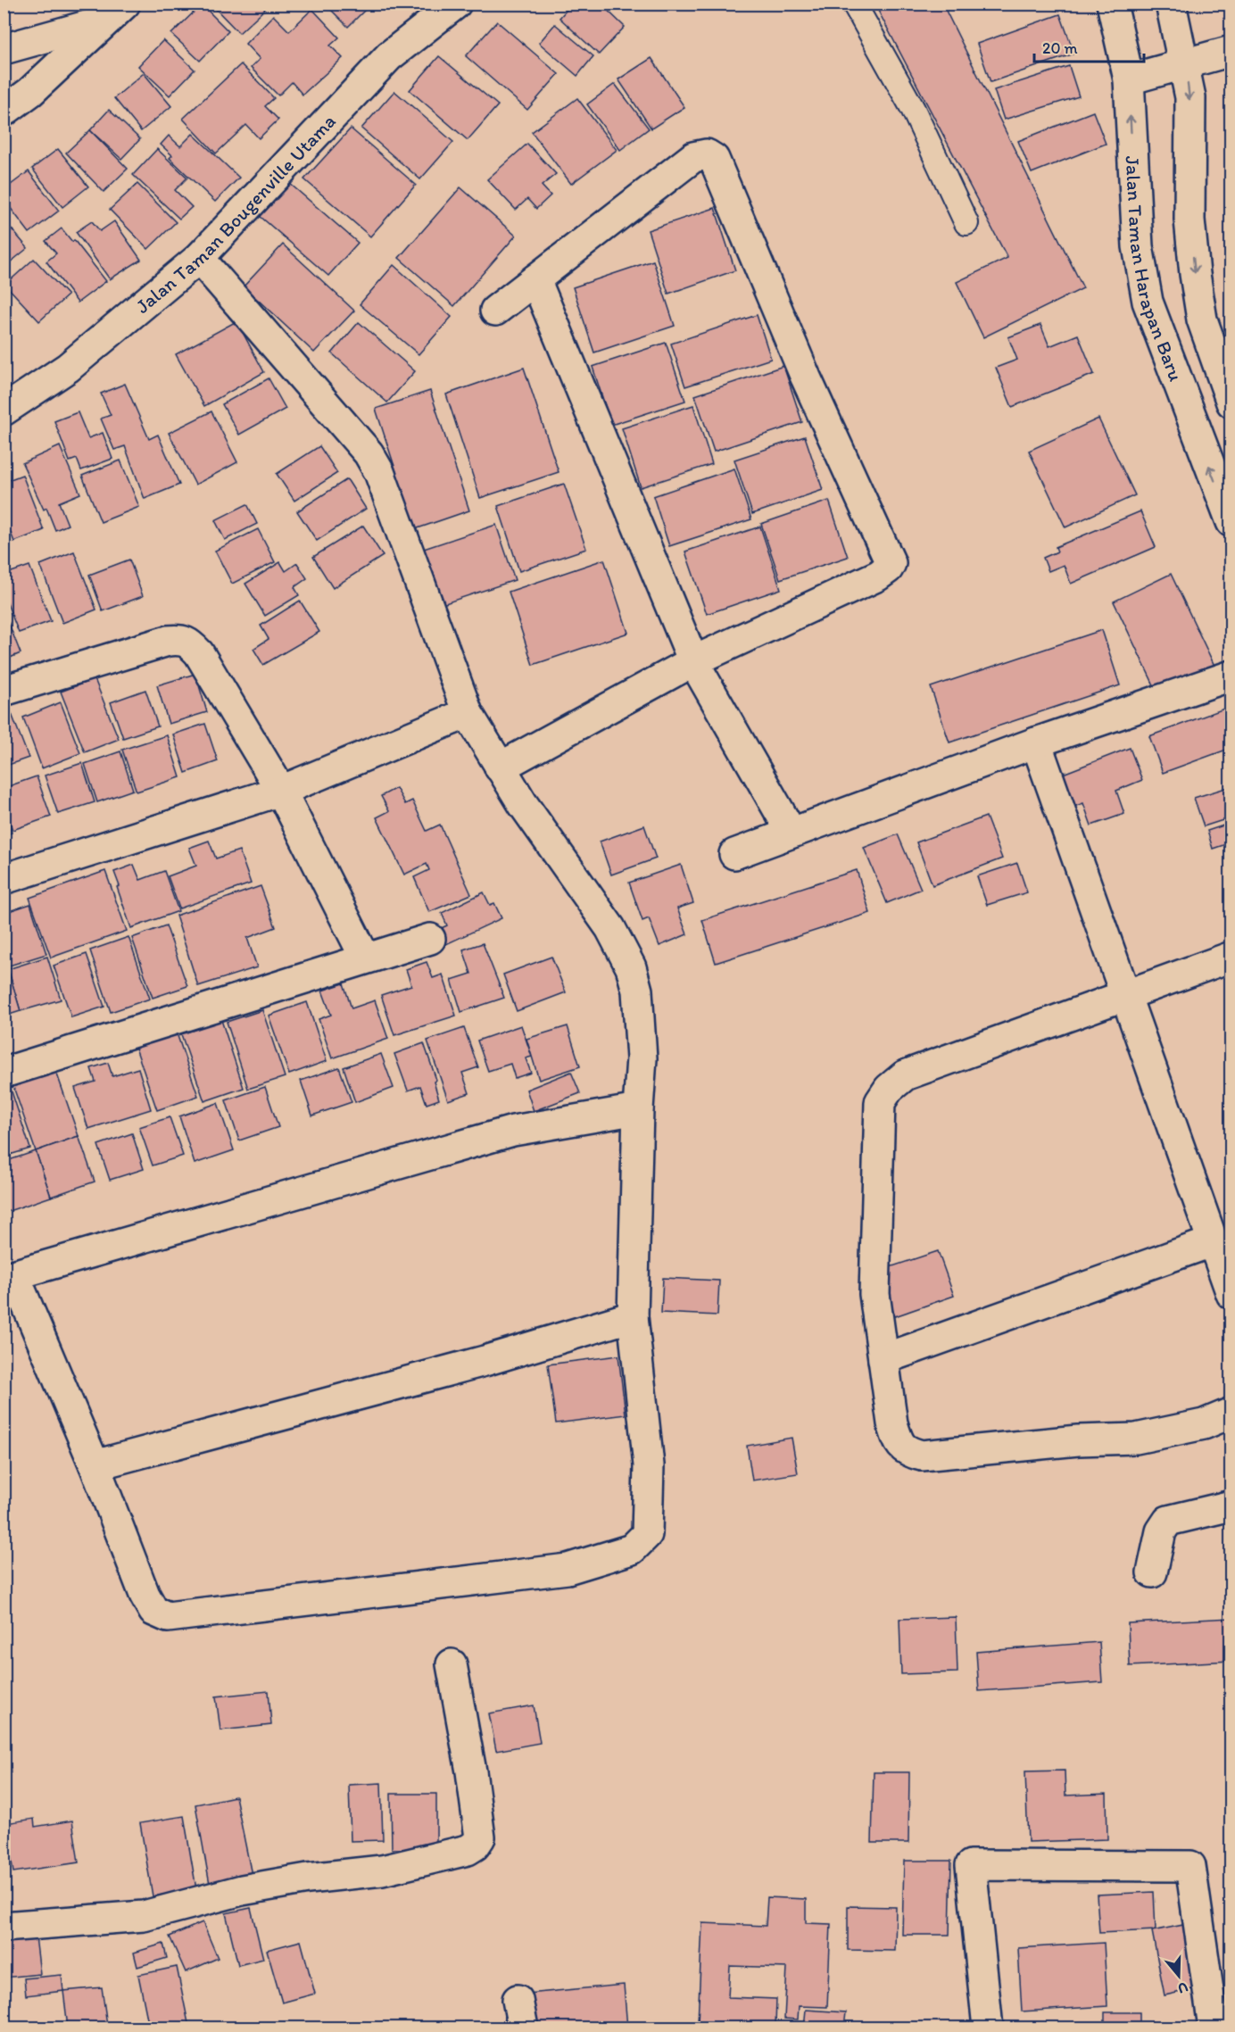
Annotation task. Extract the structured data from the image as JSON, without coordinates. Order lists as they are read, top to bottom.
{
  "streets": {
    "street": ["Jalan Taman Bougenville Utama", "Jalan Taman Harapan Baru"]
  },
  "scale_bar": "20 m",
  "north": "bottom"
}
